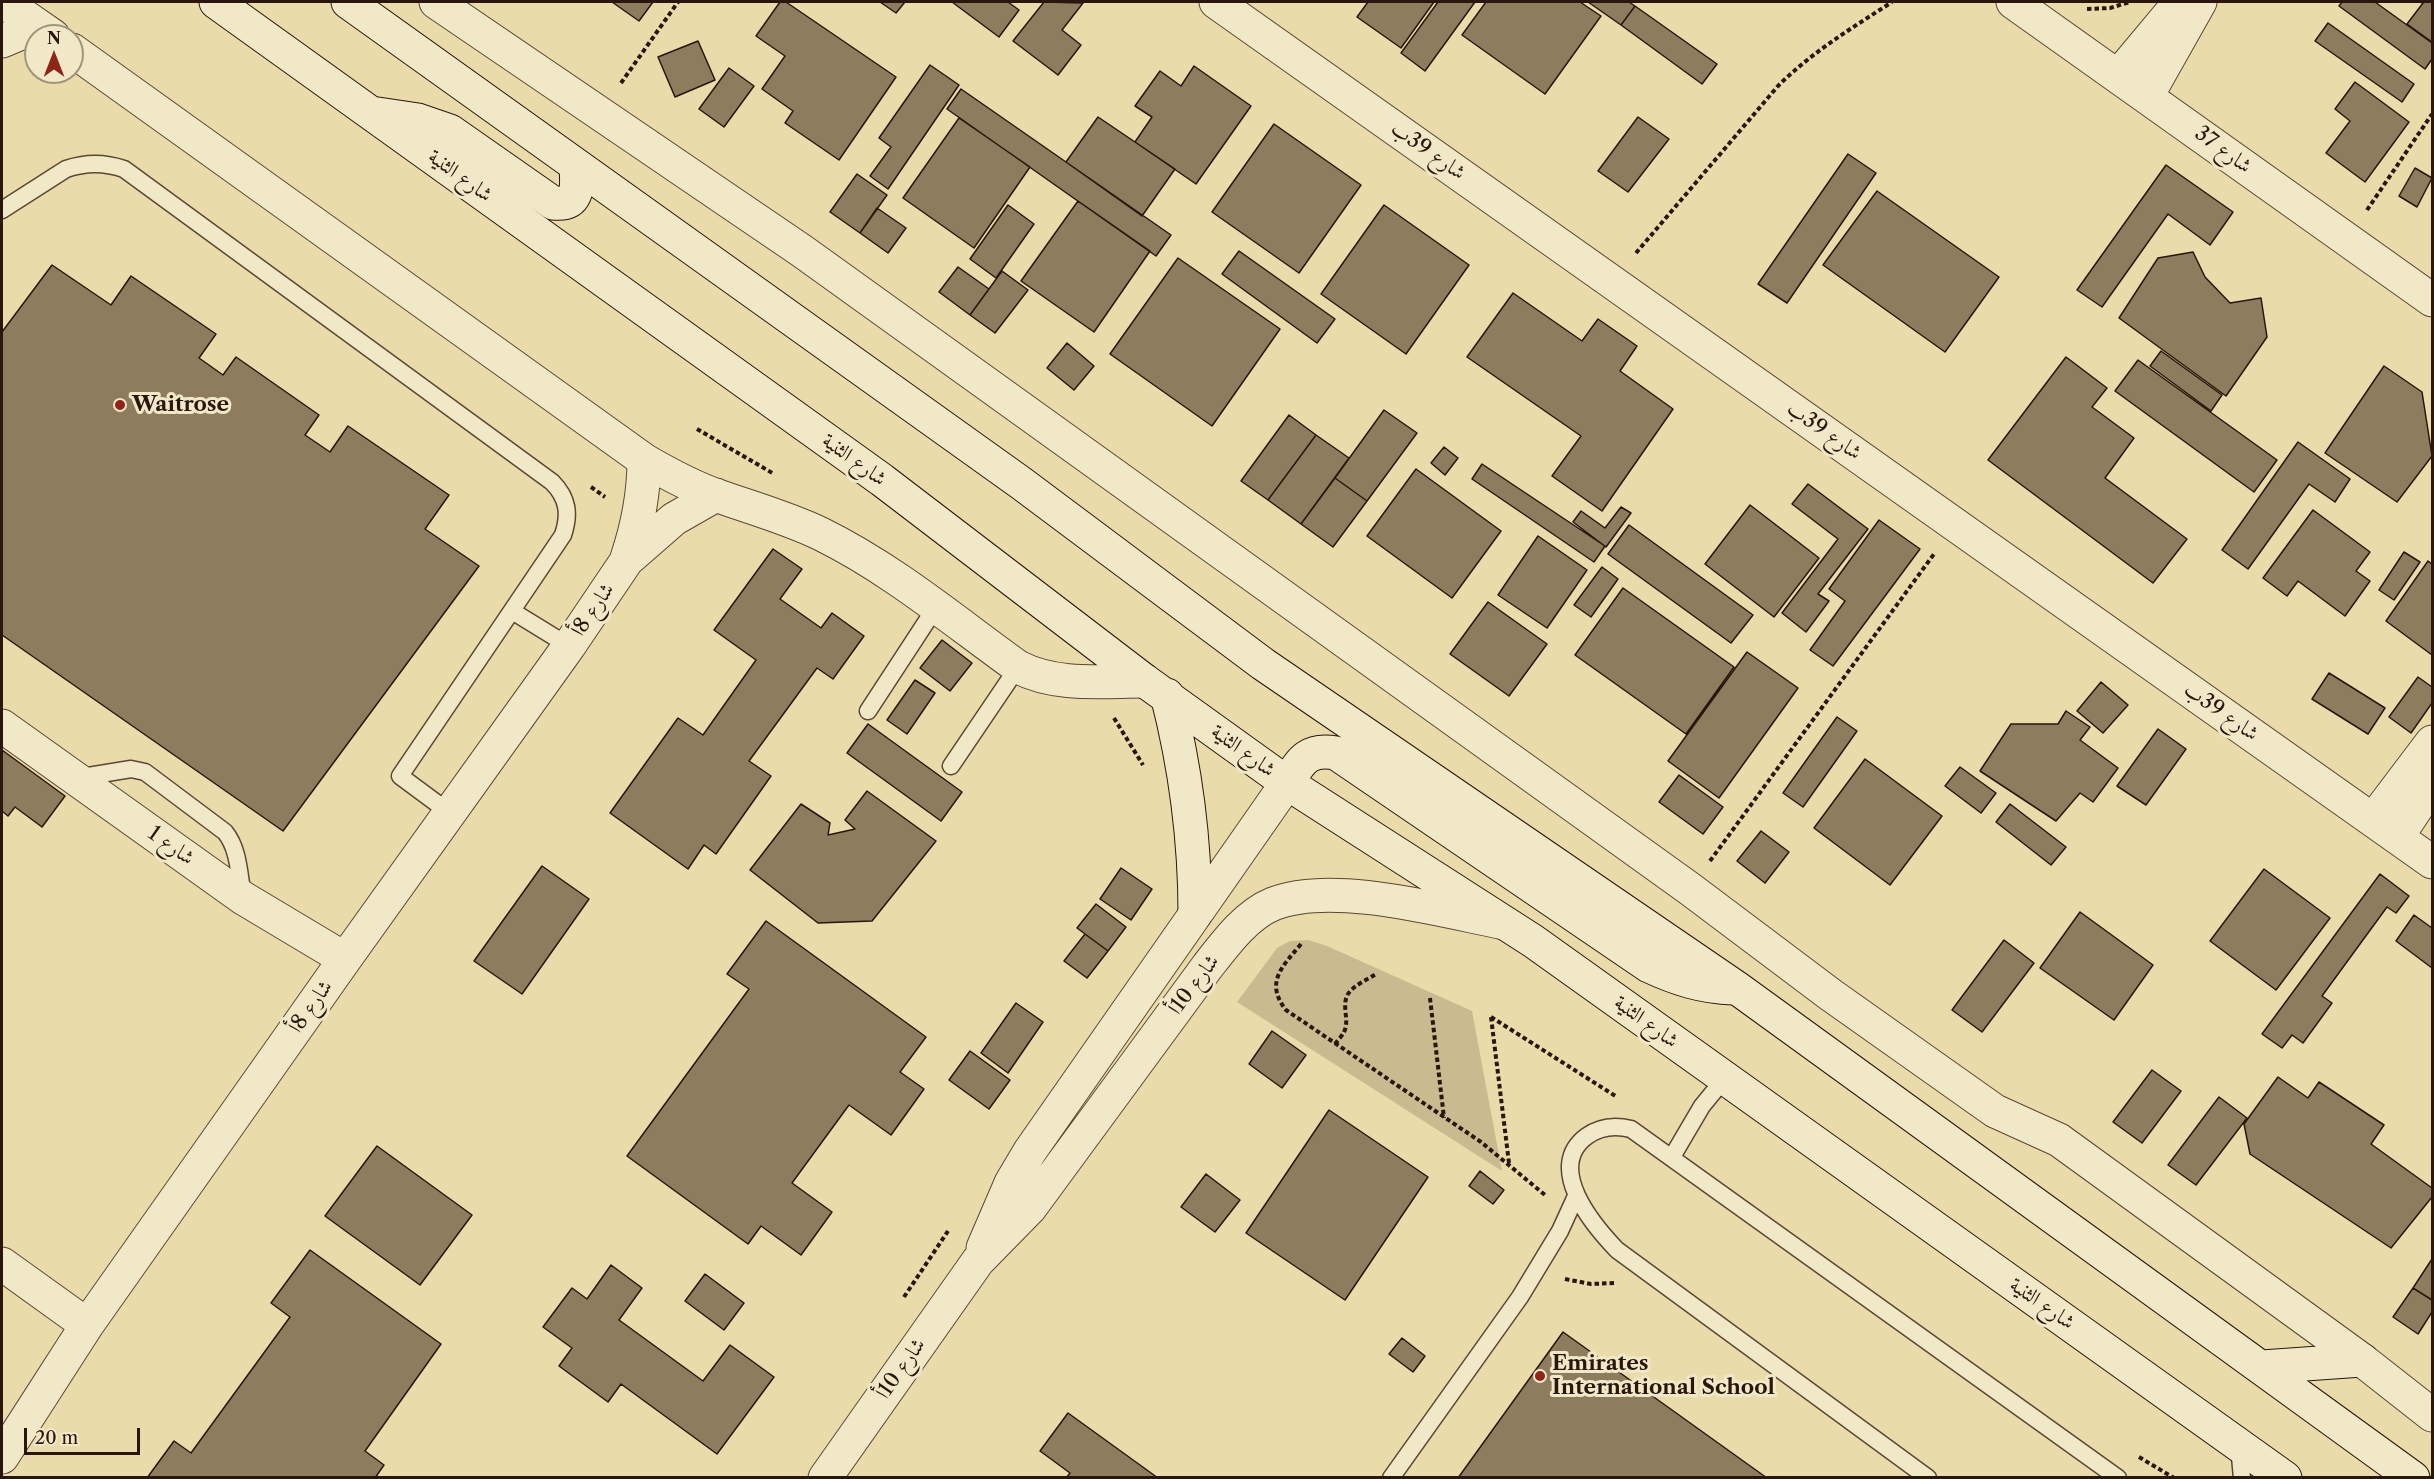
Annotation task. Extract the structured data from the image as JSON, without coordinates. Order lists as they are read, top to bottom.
{
  "streets": {
    "street": [
      "شارع 37",
      "شارع 39ب",
      "شارع الثنية",
      "شارع 8أ",
      "شارع 1",
      "شارع 10أ"
    ]
  },
  "crossings": [
    ["شارع الثنية", "شارع 10أ"],
    ["شارع 8أ", "شارع 1"]
  ],
  "places": ["Waitrose", "Emirates International School"],
  "scale_bar": "20 m",
  "north": "top"
}
